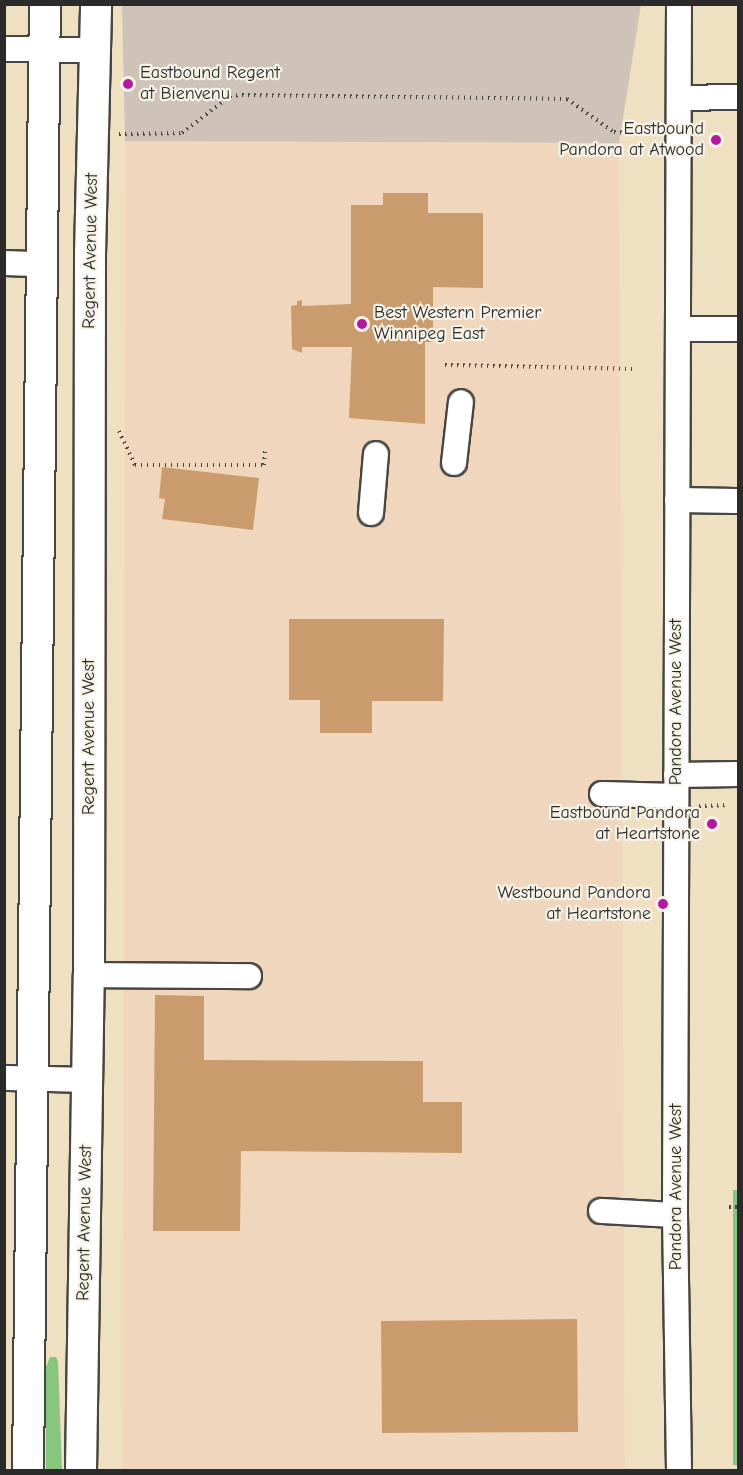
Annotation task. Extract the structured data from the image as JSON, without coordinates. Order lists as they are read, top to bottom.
{
  "streets": {
    "main road": ["Regent Avenue West"],
    "street": ["Pandora Avenue West"]
  },
  "places": [
    "Eastbound Regent at Bienvenu",
    "Eastbound Pandora at Atwood",
    "Best Western Premier Winnipeg East",
    "Eastbound Pandora at Heartstone",
    "Westbound Pandora at Heartstone"
  ]
}
